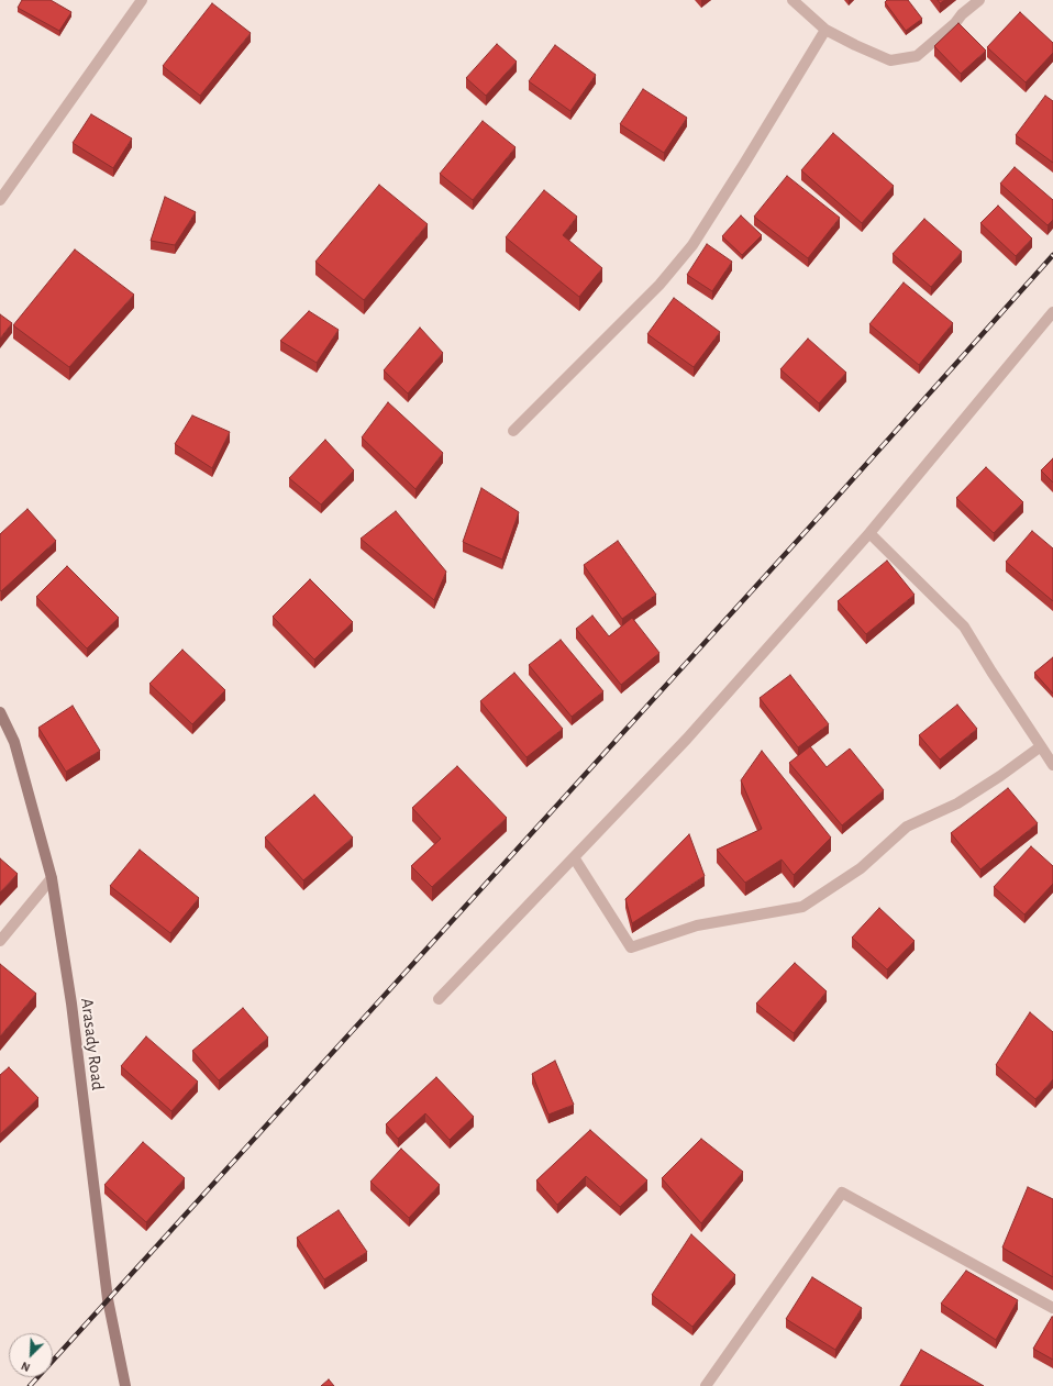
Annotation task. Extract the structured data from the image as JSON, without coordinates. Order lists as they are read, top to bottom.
{
  "streets": {
    "main road": ["Arasady Road"]
  },
  "north": "bottom left"
}
